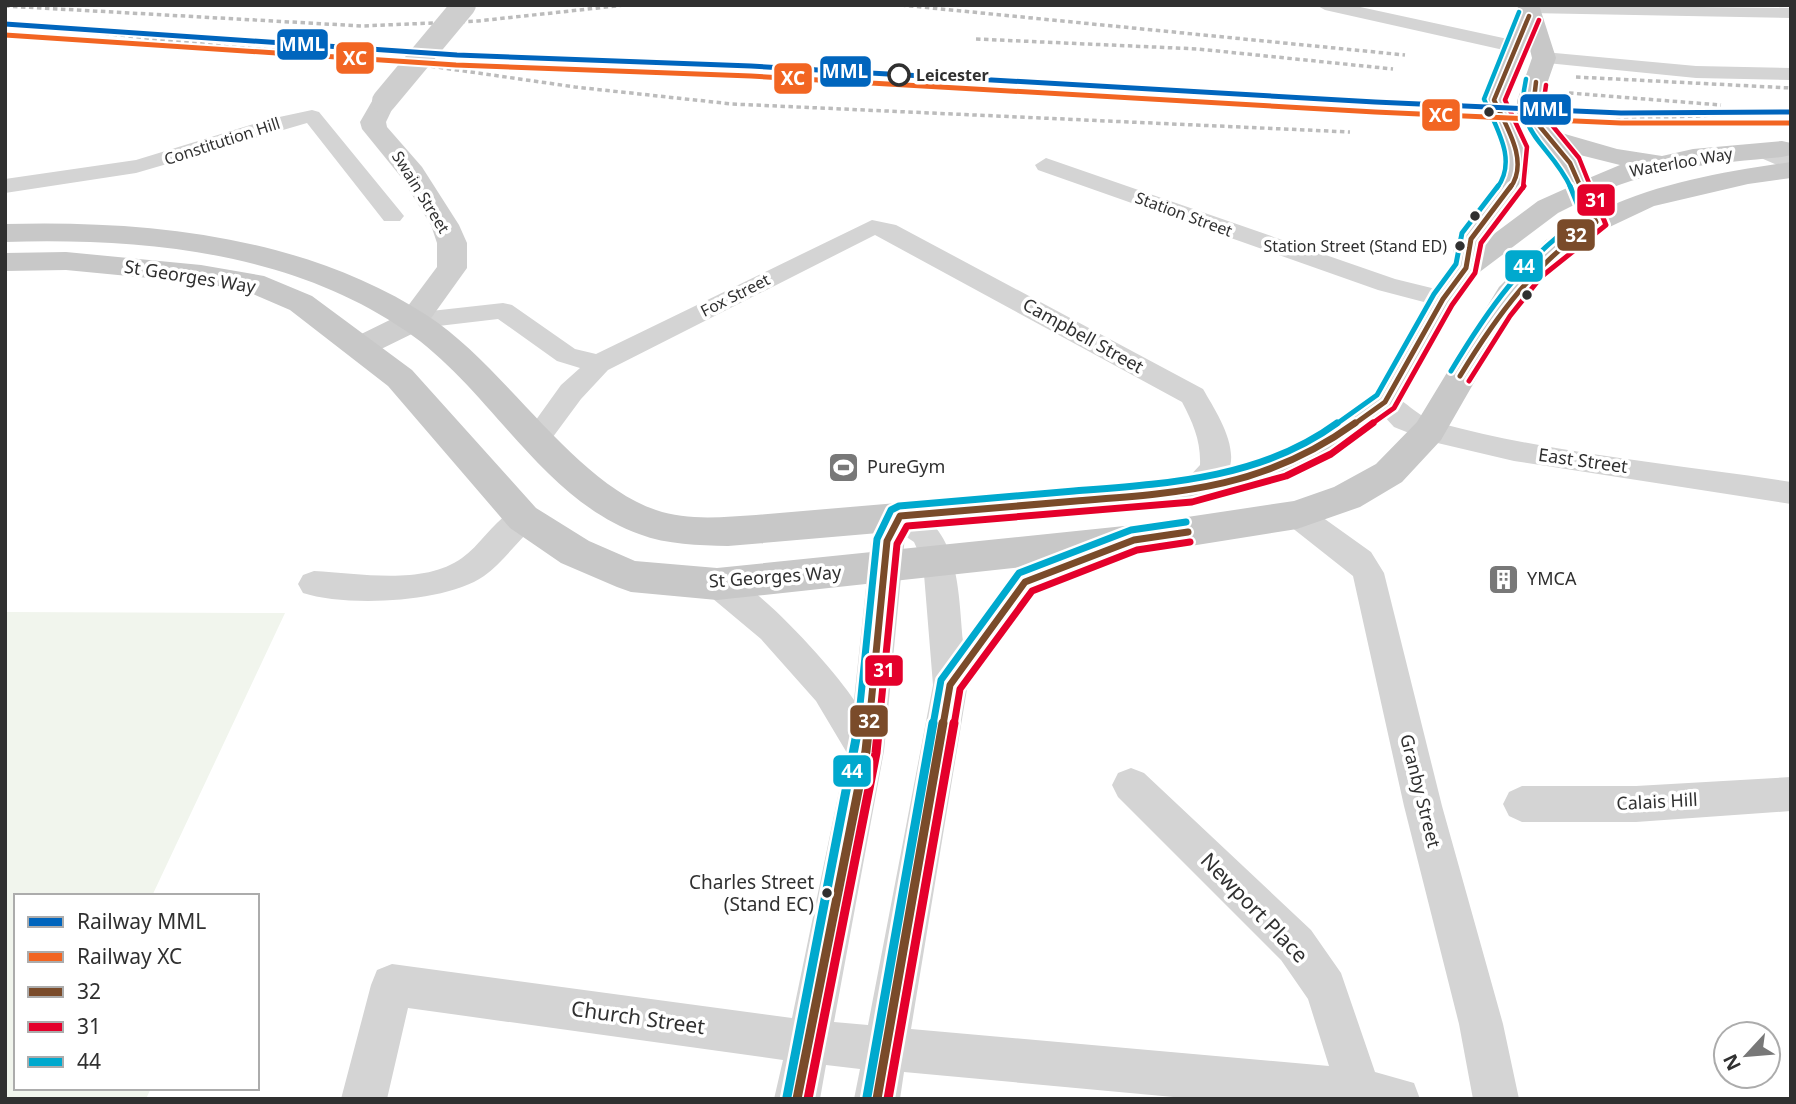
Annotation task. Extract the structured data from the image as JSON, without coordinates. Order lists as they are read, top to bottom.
{
  "streets": {
    "main road": ["Waterloo Way", "St Georges Way"],
    "street": [
      "Constitution Hill",
      "Swain Street",
      "Station Street",
      "Fox Street",
      "Campbell Street",
      "East Street",
      "Granby Street",
      "Calais Hill",
      "Newport Place",
      "Church Street"
    ]
  },
  "crossings": [
    ["Waterloo Way", "Station Street"],
    ["Waterloo Way", "St Georges Way"],
    ["Waterloo Way", "East Street"],
    ["Swain Street", "St Georges Way"],
    ["St Georges Way", "Fox Street"],
    ["St Georges Way", "Campbell Street"],
    ["St Georges Way", "Granby Street"],
    ["Fox Street", "Campbell Street"],
    ["Newport Place", "Church Street"]
  ],
  "places": {
    "other": ["Leicester", "Station Street (Stand ED)", "Charles Street (Stand EC)"],
    "sports": ["PureGym"],
    "building": ["YMCA"]
  },
  "lines": [
    "transit line 44",
    "transit line 32",
    "transit line 31",
    "rail line MML",
    "rail line XC"
  ],
  "legend": [
    "Railway MML",
    "Railway XC",
    "32",
    "31",
    "44"
  ],
  "north": "bottom left"
}
